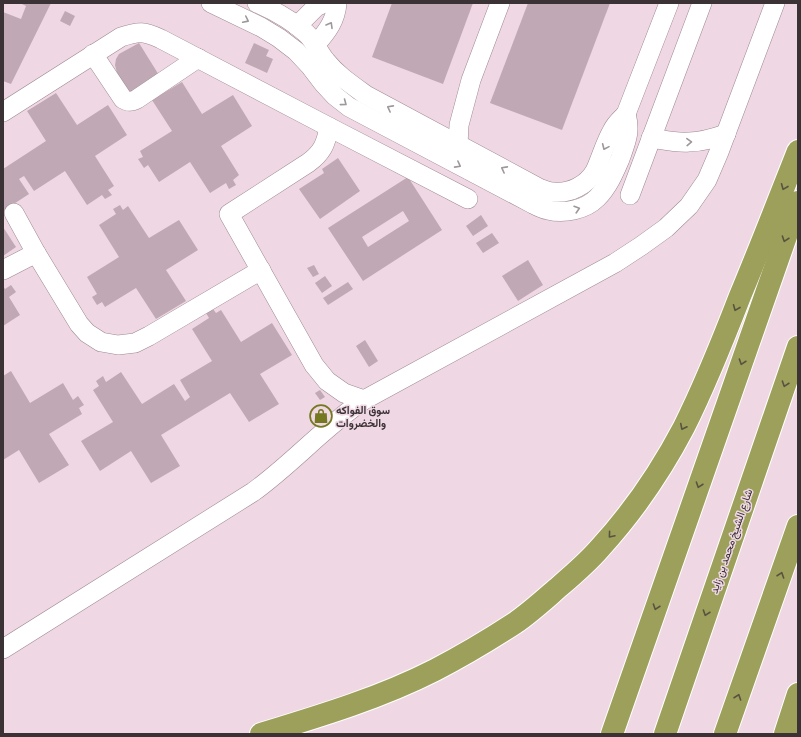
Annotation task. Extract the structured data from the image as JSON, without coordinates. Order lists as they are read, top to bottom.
{
  "streets": {
    "highway": ["شارع الشيخ محمد بن زايد"]
  },
  "places": {
    "shop": ["سوق الفواكه والخضروات"]
  }
}
